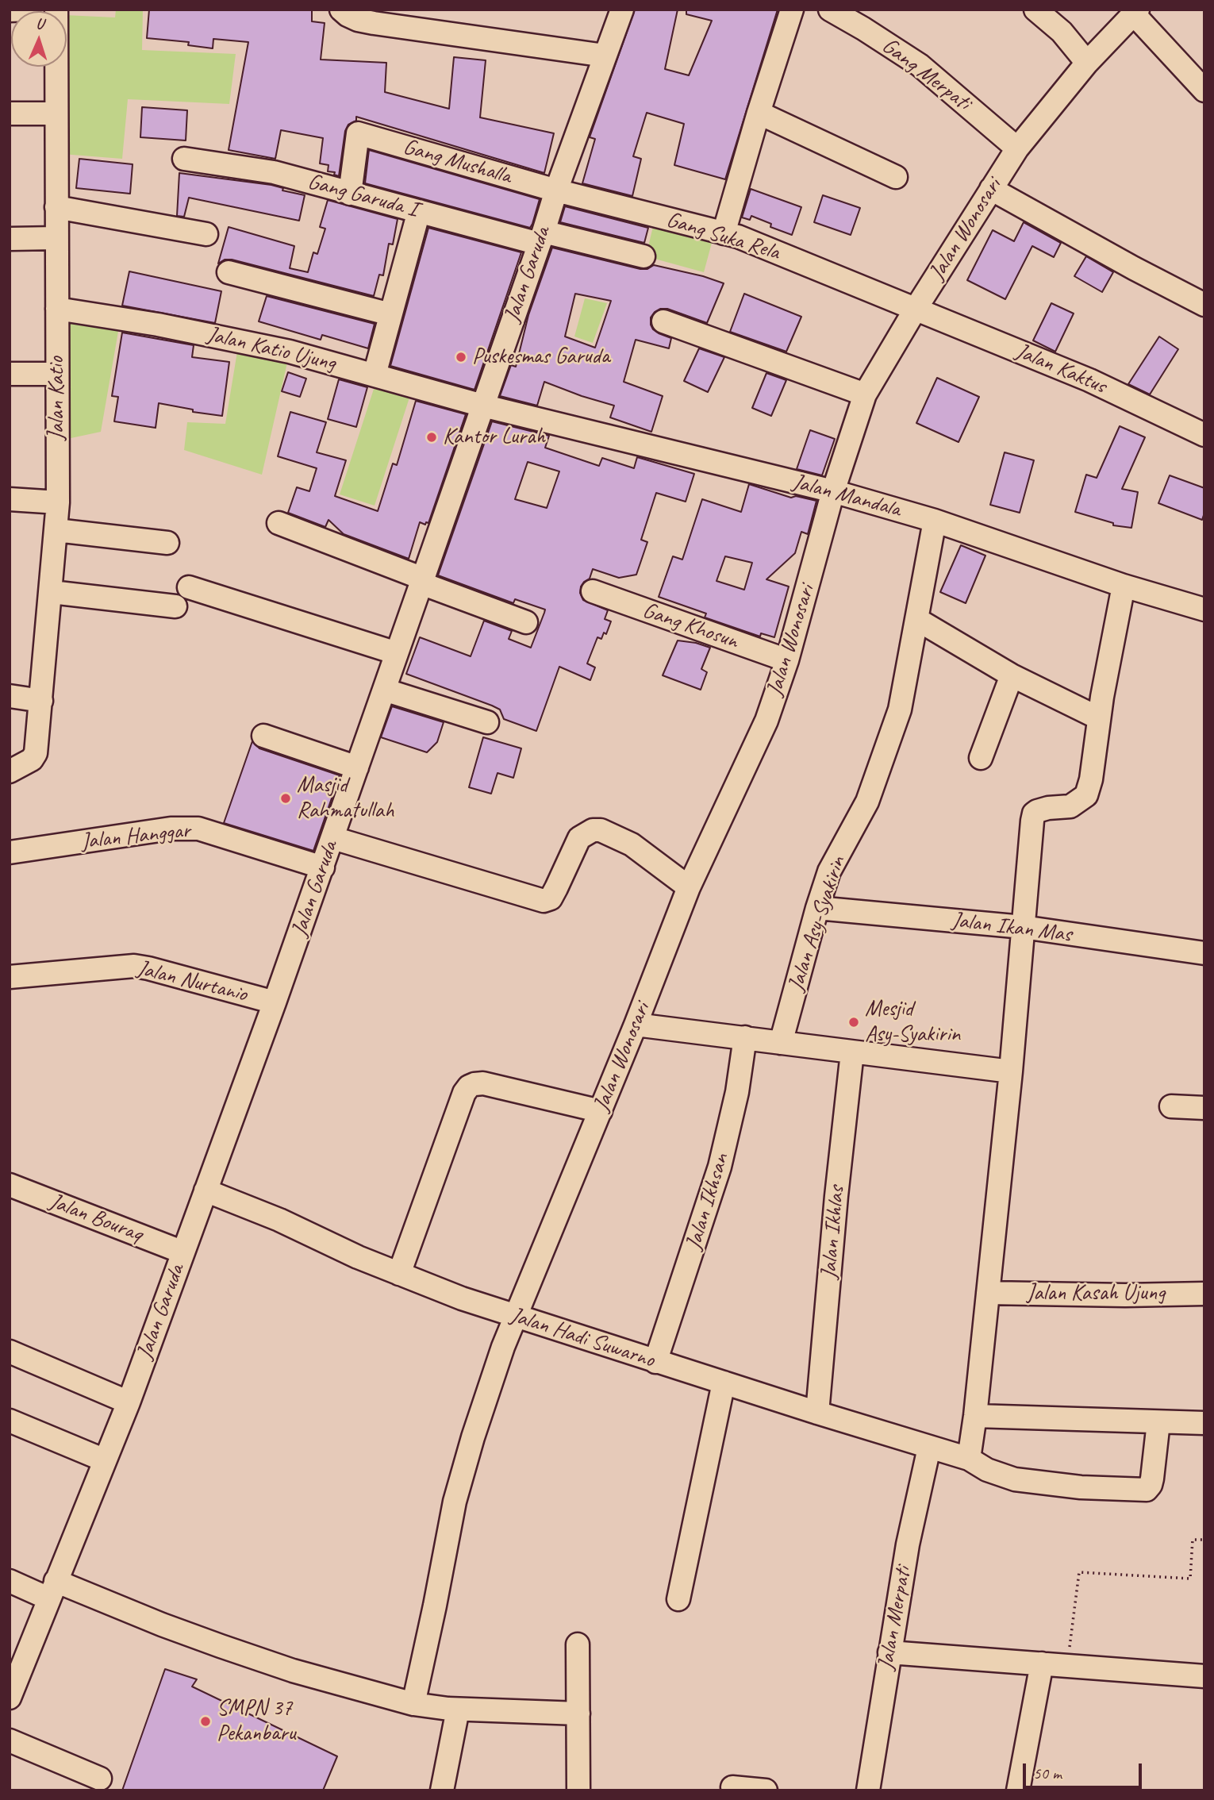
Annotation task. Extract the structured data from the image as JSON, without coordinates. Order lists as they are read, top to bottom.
{
  "streets": {
    "street": [
      "Gang Merpati",
      "Gang Mushalla",
      "Gang Garuda I",
      "Jalan Wonosari",
      "Gang Suka Rela",
      "Jalan Garuda",
      "Jalan Katio Ujung",
      "Jalan Kaktus",
      "Jalan Katio",
      "Jalan Mandala",
      "Gang Khosun",
      "Jalan Hanggar",
      "Jalan Asy-Syakirin",
      "Jalan Ikan Mas",
      "Jalan Nurtanio",
      "Jalan Ikhsan",
      "Jalan Bouraq",
      "Jalan Ikhlas",
      "Jalan Kasah Ujung",
      "Jalan Hadi Suwarno",
      "Jalan Merpati"
    ]
  },
  "crossings": [
    ["Gang Merpati", "Jalan Wonosari"],
    ["Gang Mushalla", "Gang Garuda I"],
    ["Gang Mushalla", "Gang Suka Rela"],
    ["Gang Mushalla", "Jalan Garuda"],
    ["Gang Garuda I", "Jalan Garuda"],
    ["Jalan Wonosari", "Gang Suka Rela"],
    ["Jalan Wonosari", "Jalan Kaktus"],
    ["Jalan Wonosari", "Jalan Mandala"],
    ["Jalan Wonosari", "Gang Khosun"],
    ["Jalan Wonosari", "Jalan Hadi Suwarno"],
    ["Gang Suka Rela", "Jalan Garuda"],
    ["Gang Suka Rela", "Jalan Kaktus"],
    ["Jalan Garuda", "Jalan Katio Ujung"],
    ["Jalan Garuda", "Jalan Mandala"],
    ["Jalan Garuda", "Jalan Hanggar"],
    ["Jalan Garuda", "Jalan Nurtanio"],
    ["Jalan Garuda", "Jalan Bouraq"],
    ["Jalan Garuda", "Jalan Hadi Suwarno"],
    ["Jalan Katio Ujung", "Jalan Katio"],
    ["Jalan Katio Ujung", "Jalan Mandala"],
    ["Jalan Mandala", "Jalan Asy-Syakirin"],
    ["Jalan Asy-Syakirin", "Jalan Ikan Mas"],
    ["Jalan Ikhsan", "Jalan Hadi Suwarno"],
    ["Jalan Ikhlas", "Jalan Hadi Suwarno"],
    ["Jalan Hadi Suwarno", "Jalan Merpati"]
  ],
  "places": [
    "Puskesmas Garuda",
    "Kantor Lurah",
    "Masjid Rahmatullah",
    "Mesjid Asy-Syakirin",
    "SMPN 37 Pekanbaru"
  ],
  "scale_bar": "50 m",
  "north": "top"
}
